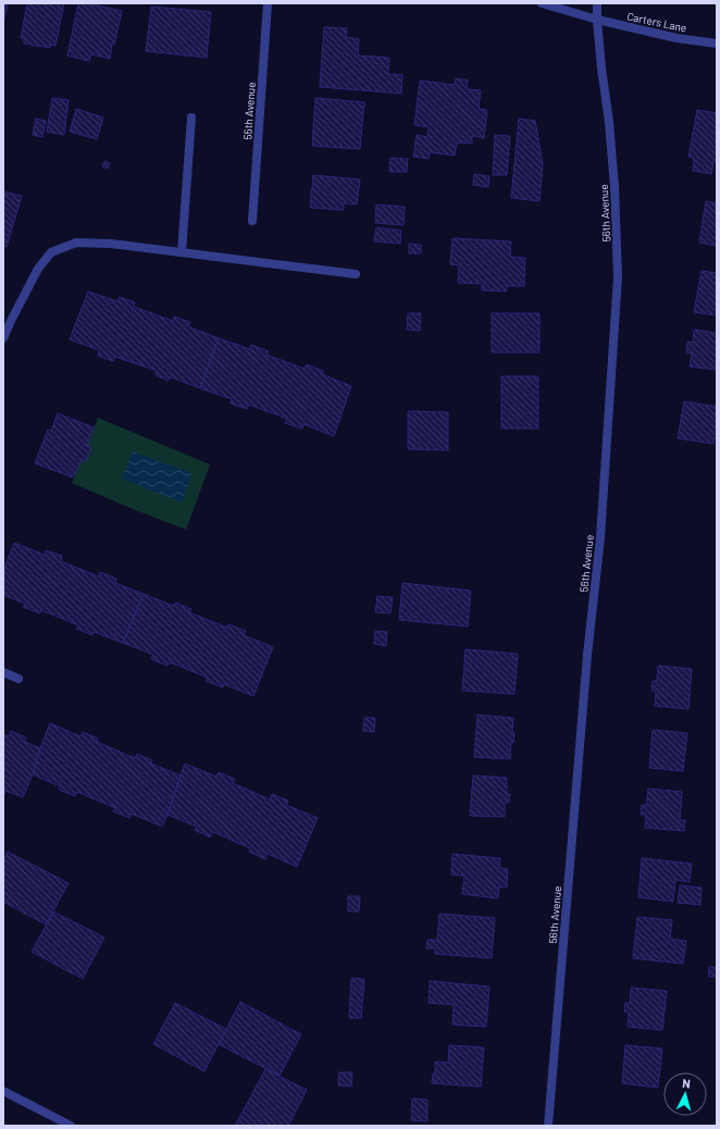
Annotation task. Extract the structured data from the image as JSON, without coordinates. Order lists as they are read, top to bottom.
{
  "streets": {
    "street": ["Carters Lane", "55th Avenue", "56th Avenue"]
  },
  "crossings": [
    ["Carters Lane", "56th Avenue"]
  ],
  "north": "top"
}
